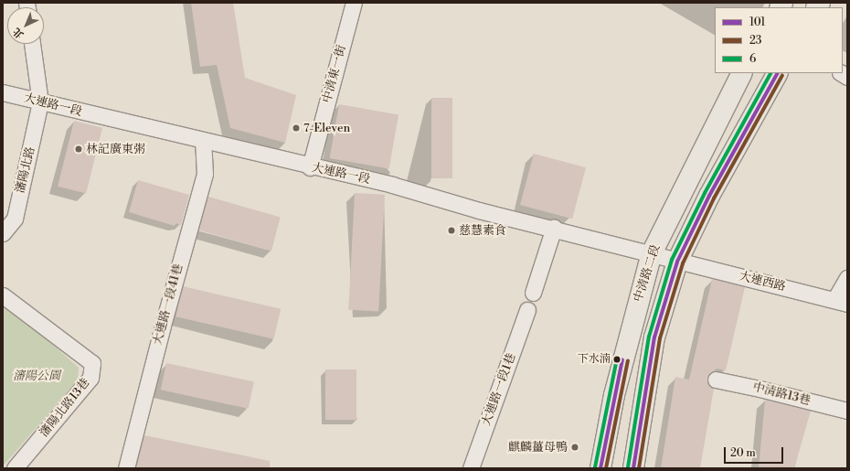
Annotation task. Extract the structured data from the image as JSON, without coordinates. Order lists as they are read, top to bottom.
{
  "streets": {
    "main road": ["中清路二段"],
    "street": [
      "中清東一街",
      "大連路一段",
      "瀋陽北路",
      "大連西路",
      "大連路一段41巷",
      "大連路一段1巷",
      "中清路13巷",
      "瀋陽北路13巷"
    ]
  },
  "crossings": [
    ["中清東一街", "大連路一段"],
    ["大連路一段", "瀋陽北路"],
    ["大連路一段", "中清路二段"],
    ["大連路一段", "大連西路"],
    ["大連路一段", "大連路一段41巷"]
  ],
  "parks": ["瀋陽公園"],
  "places": [
    "7-Eleven",
    "林記廣東粥",
    "慈慧素食",
    "下水湳",
    "麒麟薑母鴨"
  ],
  "lines": ["transit line 101", "transit line 6", "transit line 23"],
  "legend": ["101", "23", "6"],
  "scale_bar": "20 m",
  "north": "bottom left"
}
